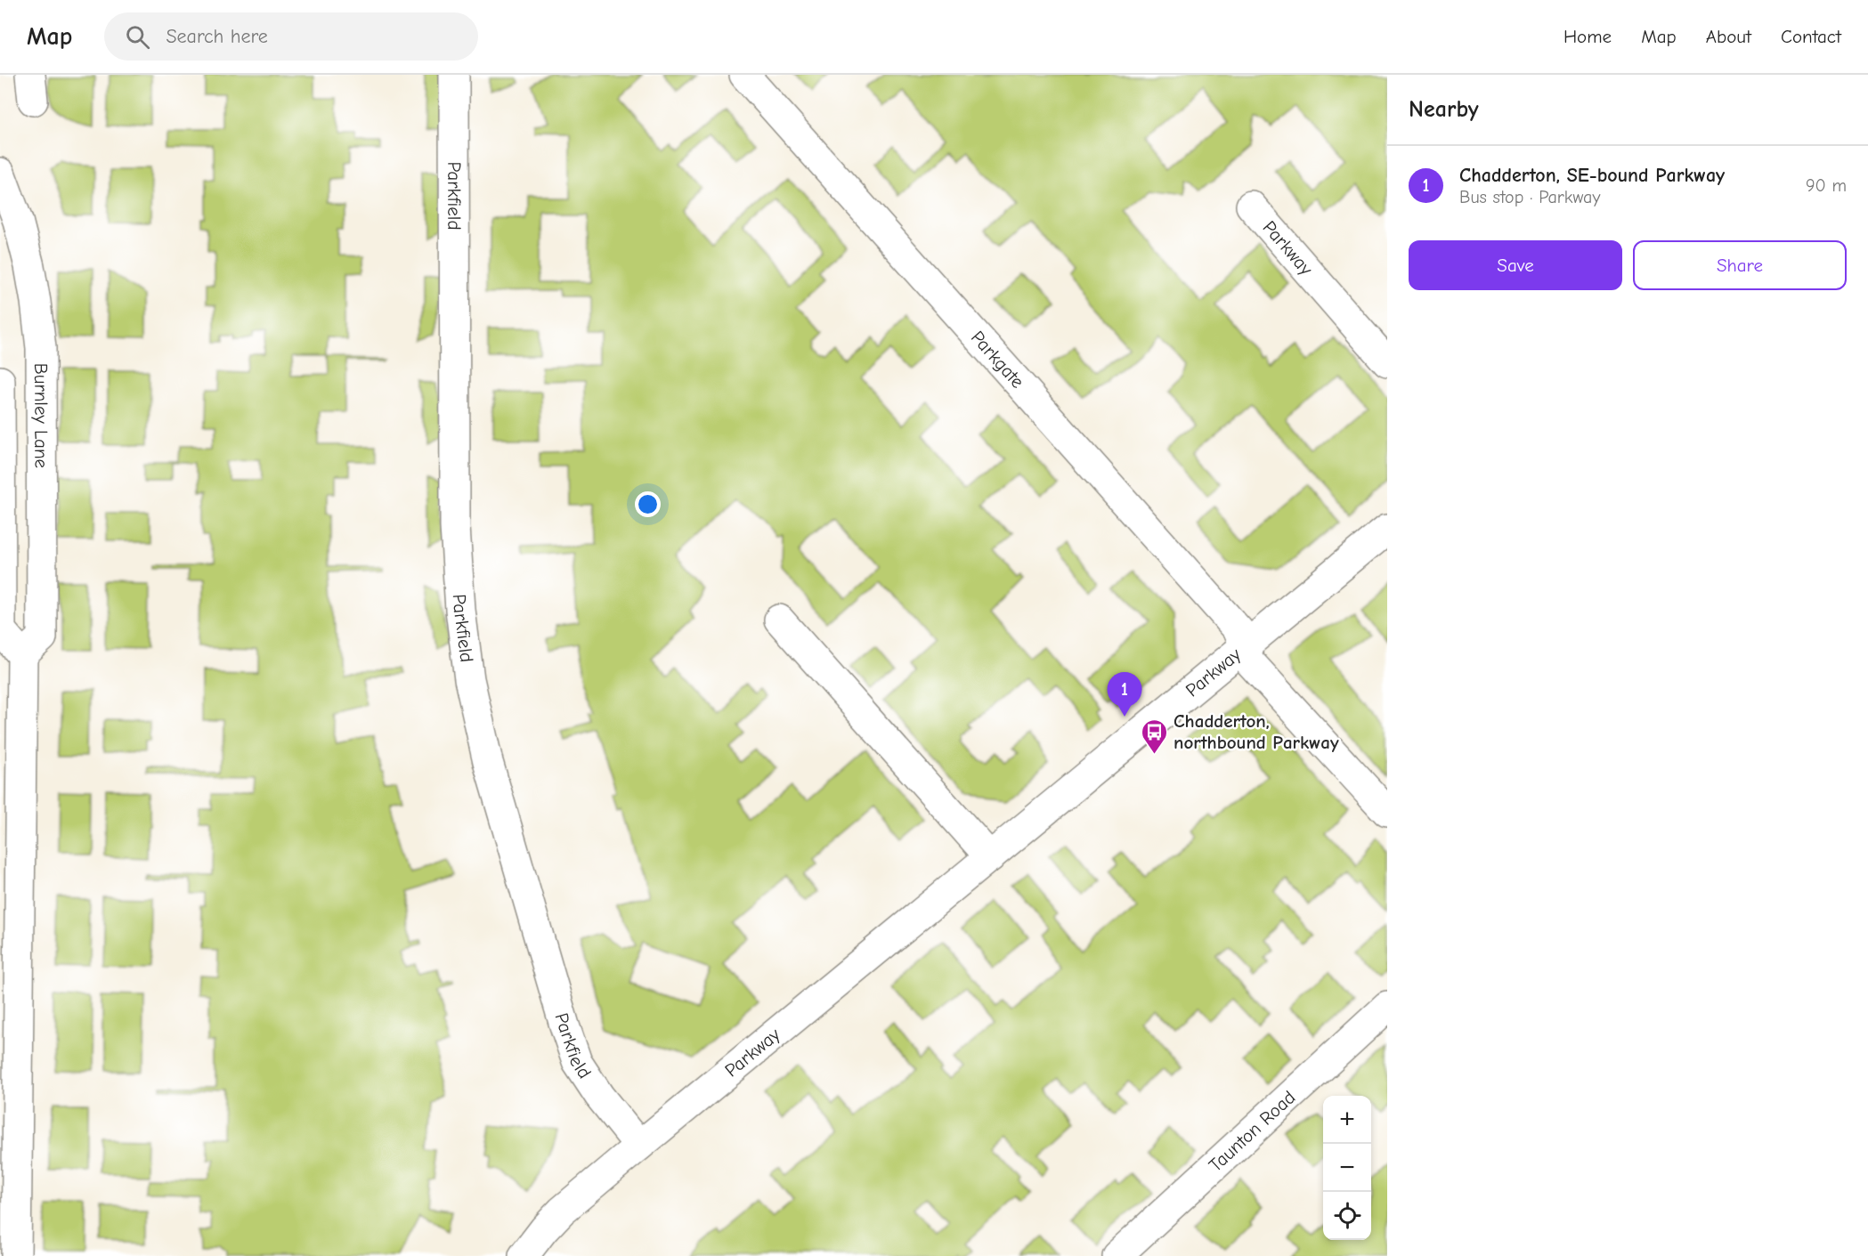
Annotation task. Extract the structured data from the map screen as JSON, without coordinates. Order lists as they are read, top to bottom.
{
  "streets": {
    "street": [
      "Parkfield",
      "Parkway",
      "Parkgate",
      "Burnley Lane",
      "Taunton Road"
    ]
  },
  "crossings": [
    ["Parkfield", "Parkway"],
    ["Parkway", "Parkgate"]
  ],
  "places": {
    "bus stop": ["Chadderton, northbound Parkway"]
  },
  "page": {
    "header": "Map",
    "search": "Search here",
    "nav": [
      "Home",
      "Map",
      "About",
      "Contact"
    ],
    "heading": "Nearby",
    "list": [
      {
        "mark": "1",
        "name": "Chadderton, SE-bound Parkway",
        "note": "Bus stop · Parkway",
        "value": "90 m"
      }
    ],
    "buttons": ["Save", "Share"],
    "pins": "1",
    "map_buttons": ["+", "−"]
  }
}
